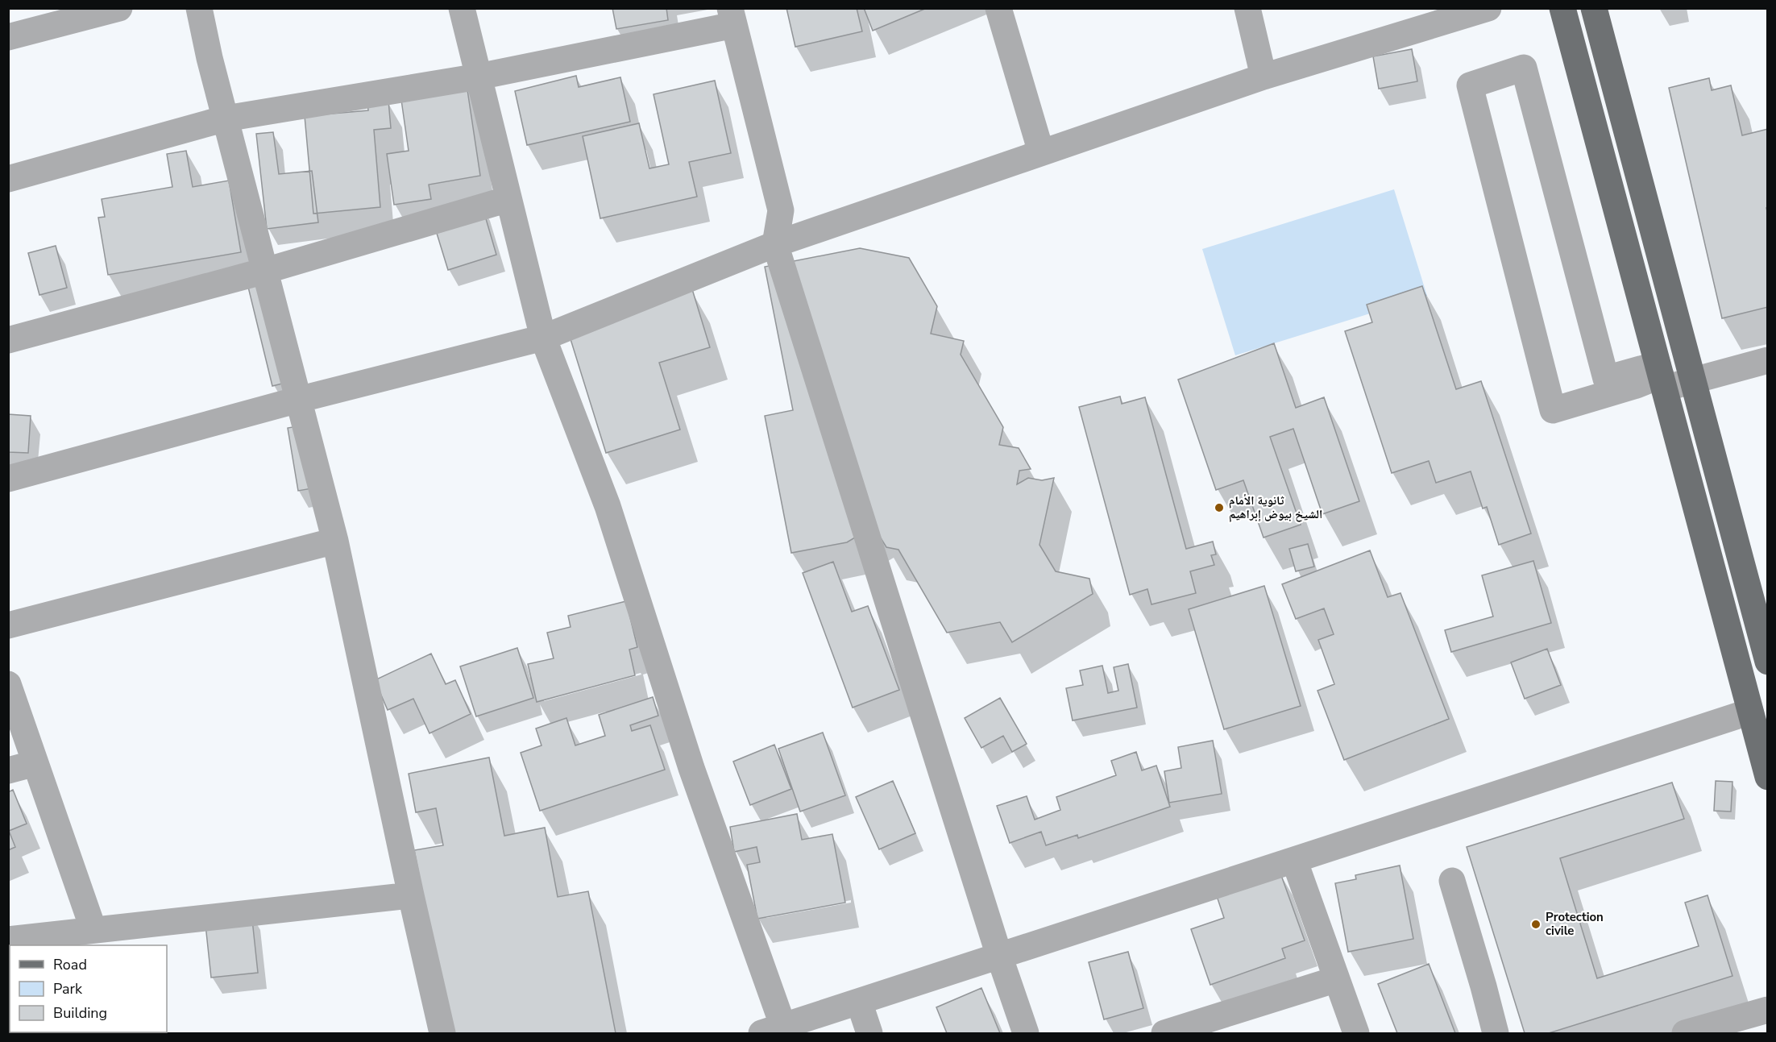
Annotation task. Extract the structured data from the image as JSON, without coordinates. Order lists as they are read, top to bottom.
{
  "places": ["ثانوية الأمام الشيخ بيوض إبراهيم", "Protection civile"],
  "legend": ["Road", "Park", "Building"]
}
